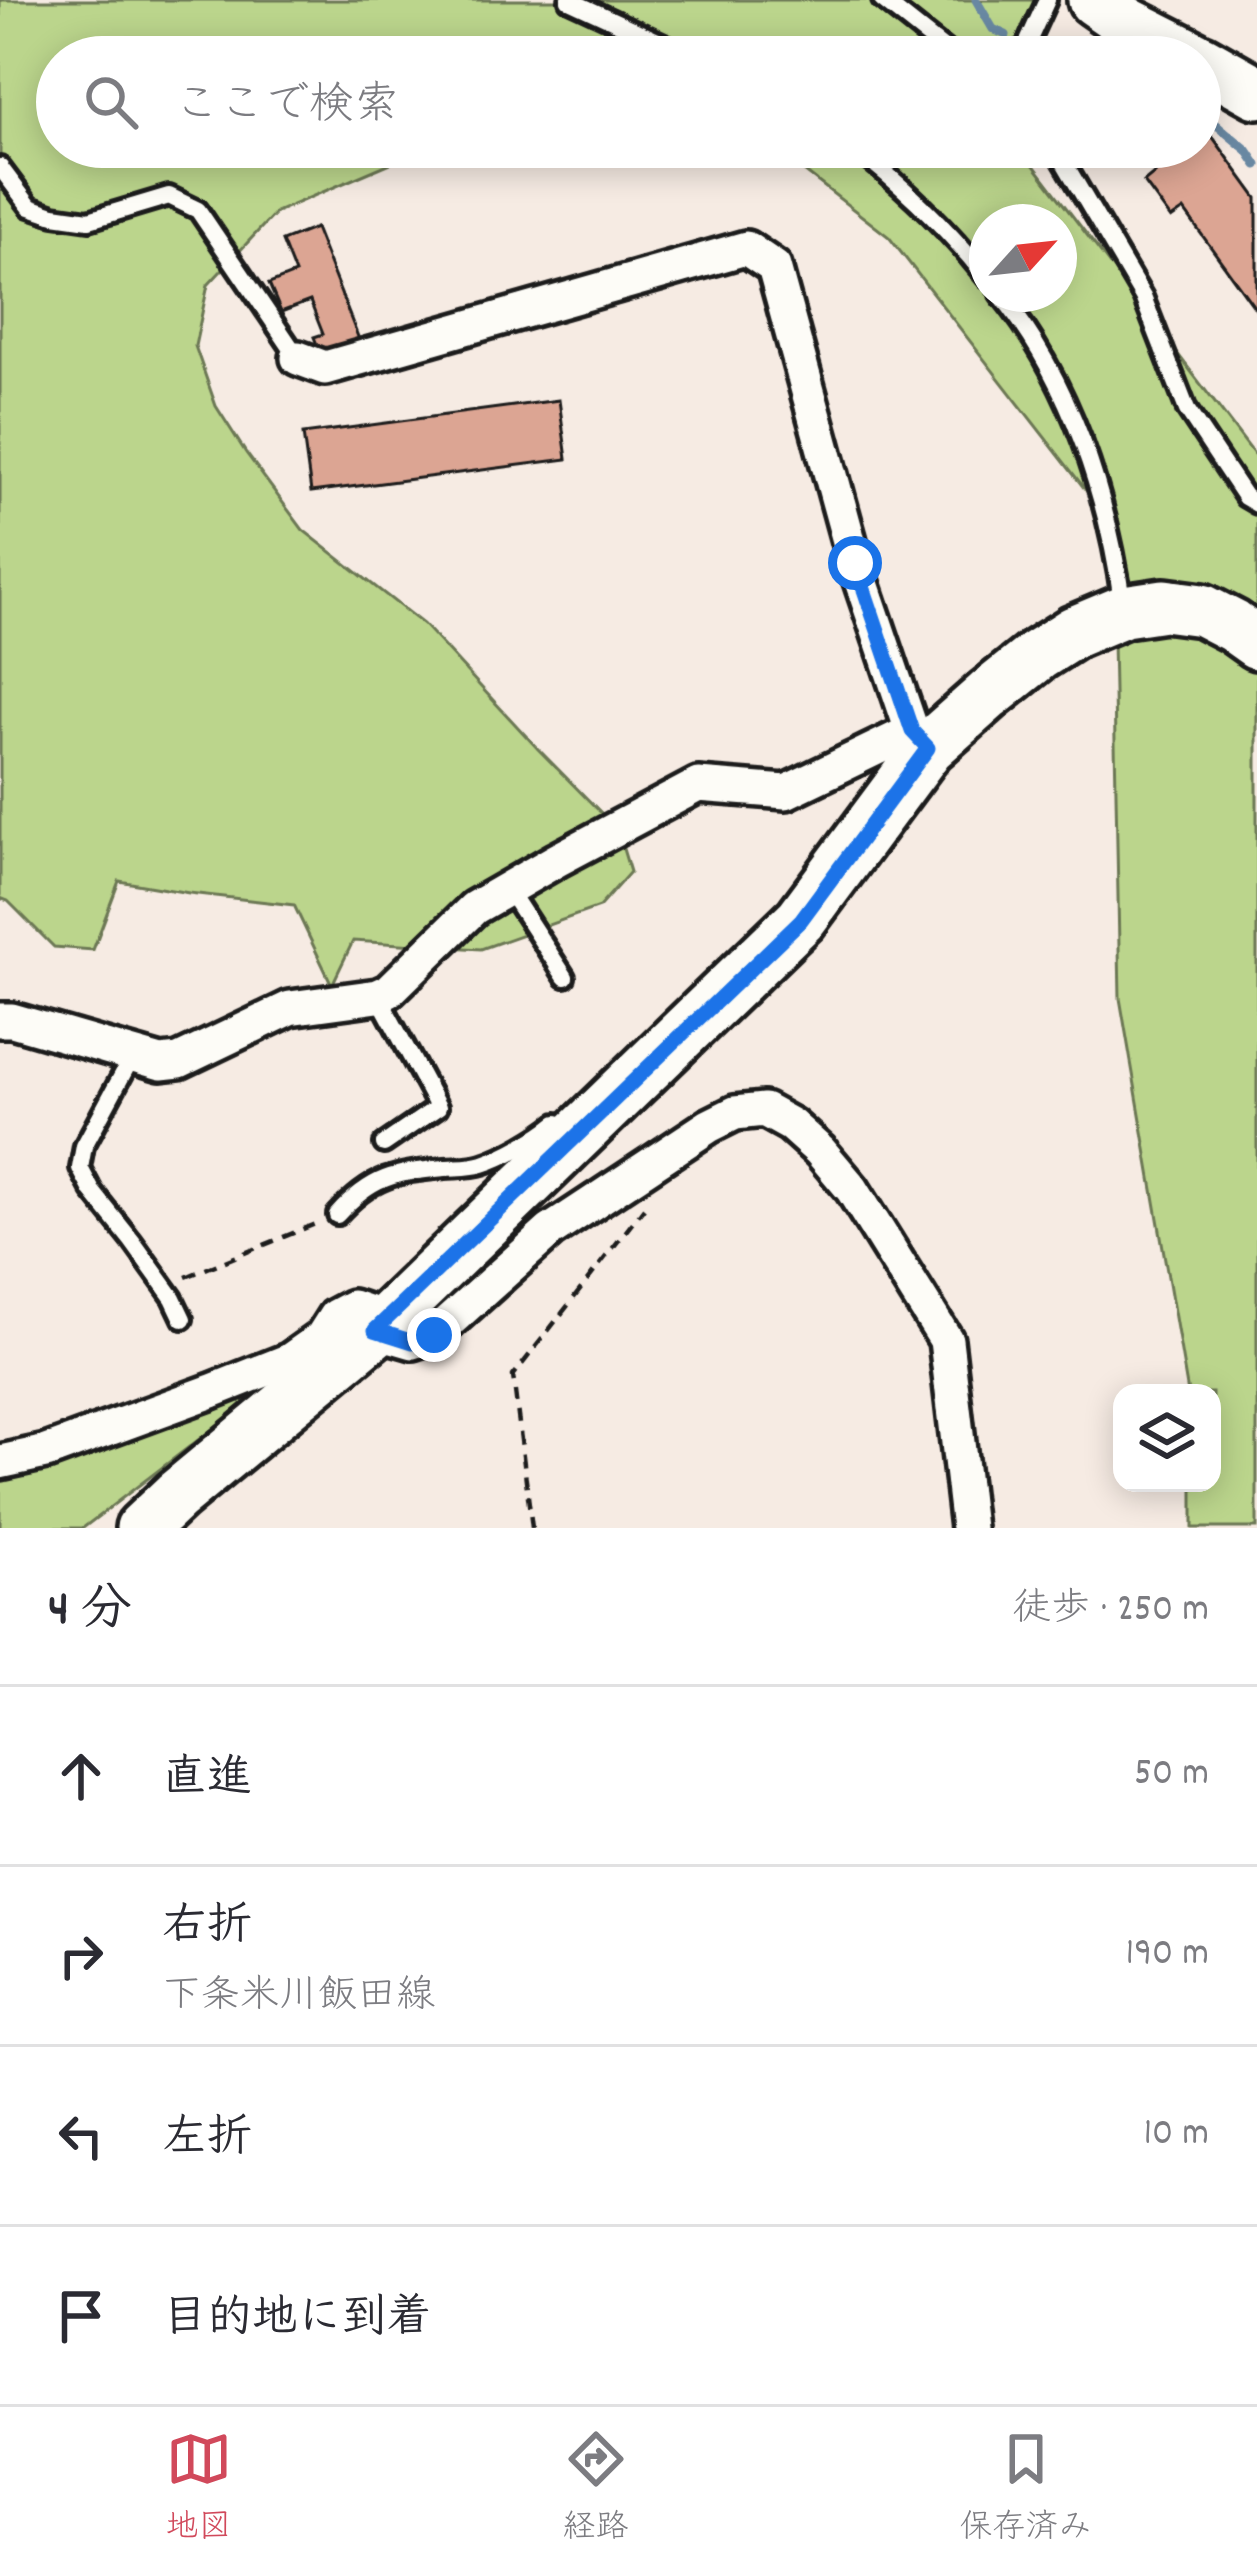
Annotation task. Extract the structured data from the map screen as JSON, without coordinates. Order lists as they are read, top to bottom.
{
  "north": "top right",
  "page": {
    "search": "ここで検索",
    "heading": ["4 分", "徒歩 · 250 m"],
    "list": [
      ["直進", "50 m"],
      ["右折", "下条米川飯田線", "190 m"],
      ["左折", "10 m"],
      "目的地に到着"
    ],
    "nav": ["地図", "経路", "保存済み"]
  }
}
